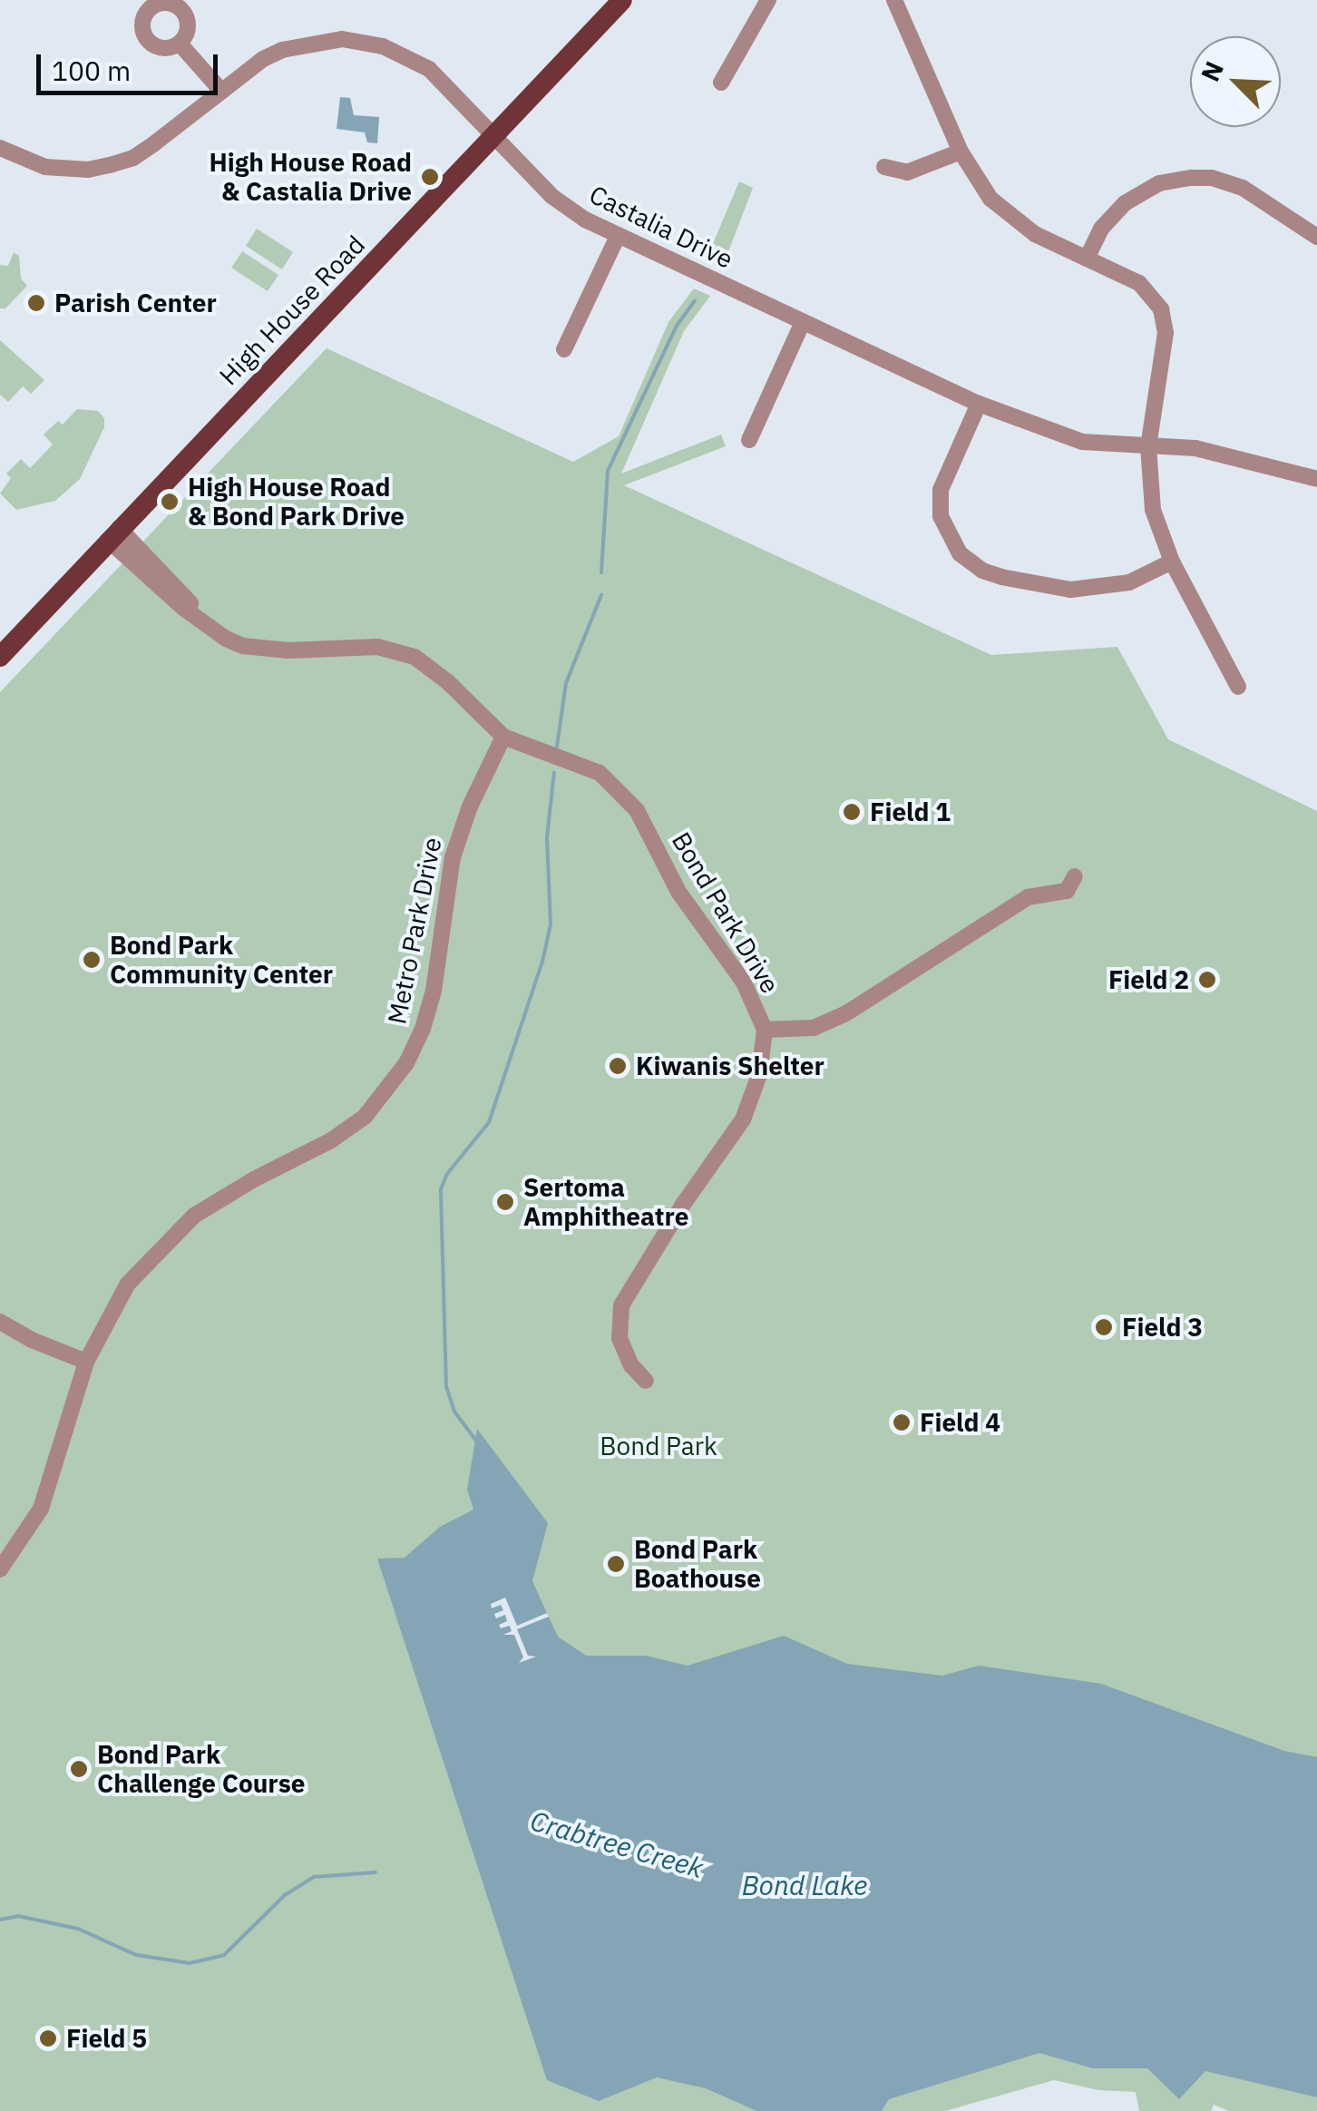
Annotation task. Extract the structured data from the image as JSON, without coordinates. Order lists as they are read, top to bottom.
{
  "streets": {
    "main road": ["High House Road"],
    "street": ["Castalia Drive", "Bond Park Drive", "Metro Park Drive"]
  },
  "crossings": [
    ["Castalia Drive", "High House Road"],
    ["High House Road", "Bond Park Drive"],
    ["Bond Park Drive", "Metro Park Drive"]
  ],
  "water": ["Crabtree Creek", "Bond Lake"],
  "parks": ["Bond Park"],
  "places": [
    "High House Road & Castalia Drive",
    "Parish Center",
    "High House Road & Bond Park Drive",
    "Field 1",
    "Bond Park Community Center",
    "Field 2",
    "Kiwanis Shelter",
    "Sertoma Amphitheatre",
    "Field 3",
    "Field 4",
    "Bond Park Boathouse",
    "Bond Park Challenge Course",
    "Field 5"
  ],
  "scale_bar": "100 m",
  "north": "top left"
}
